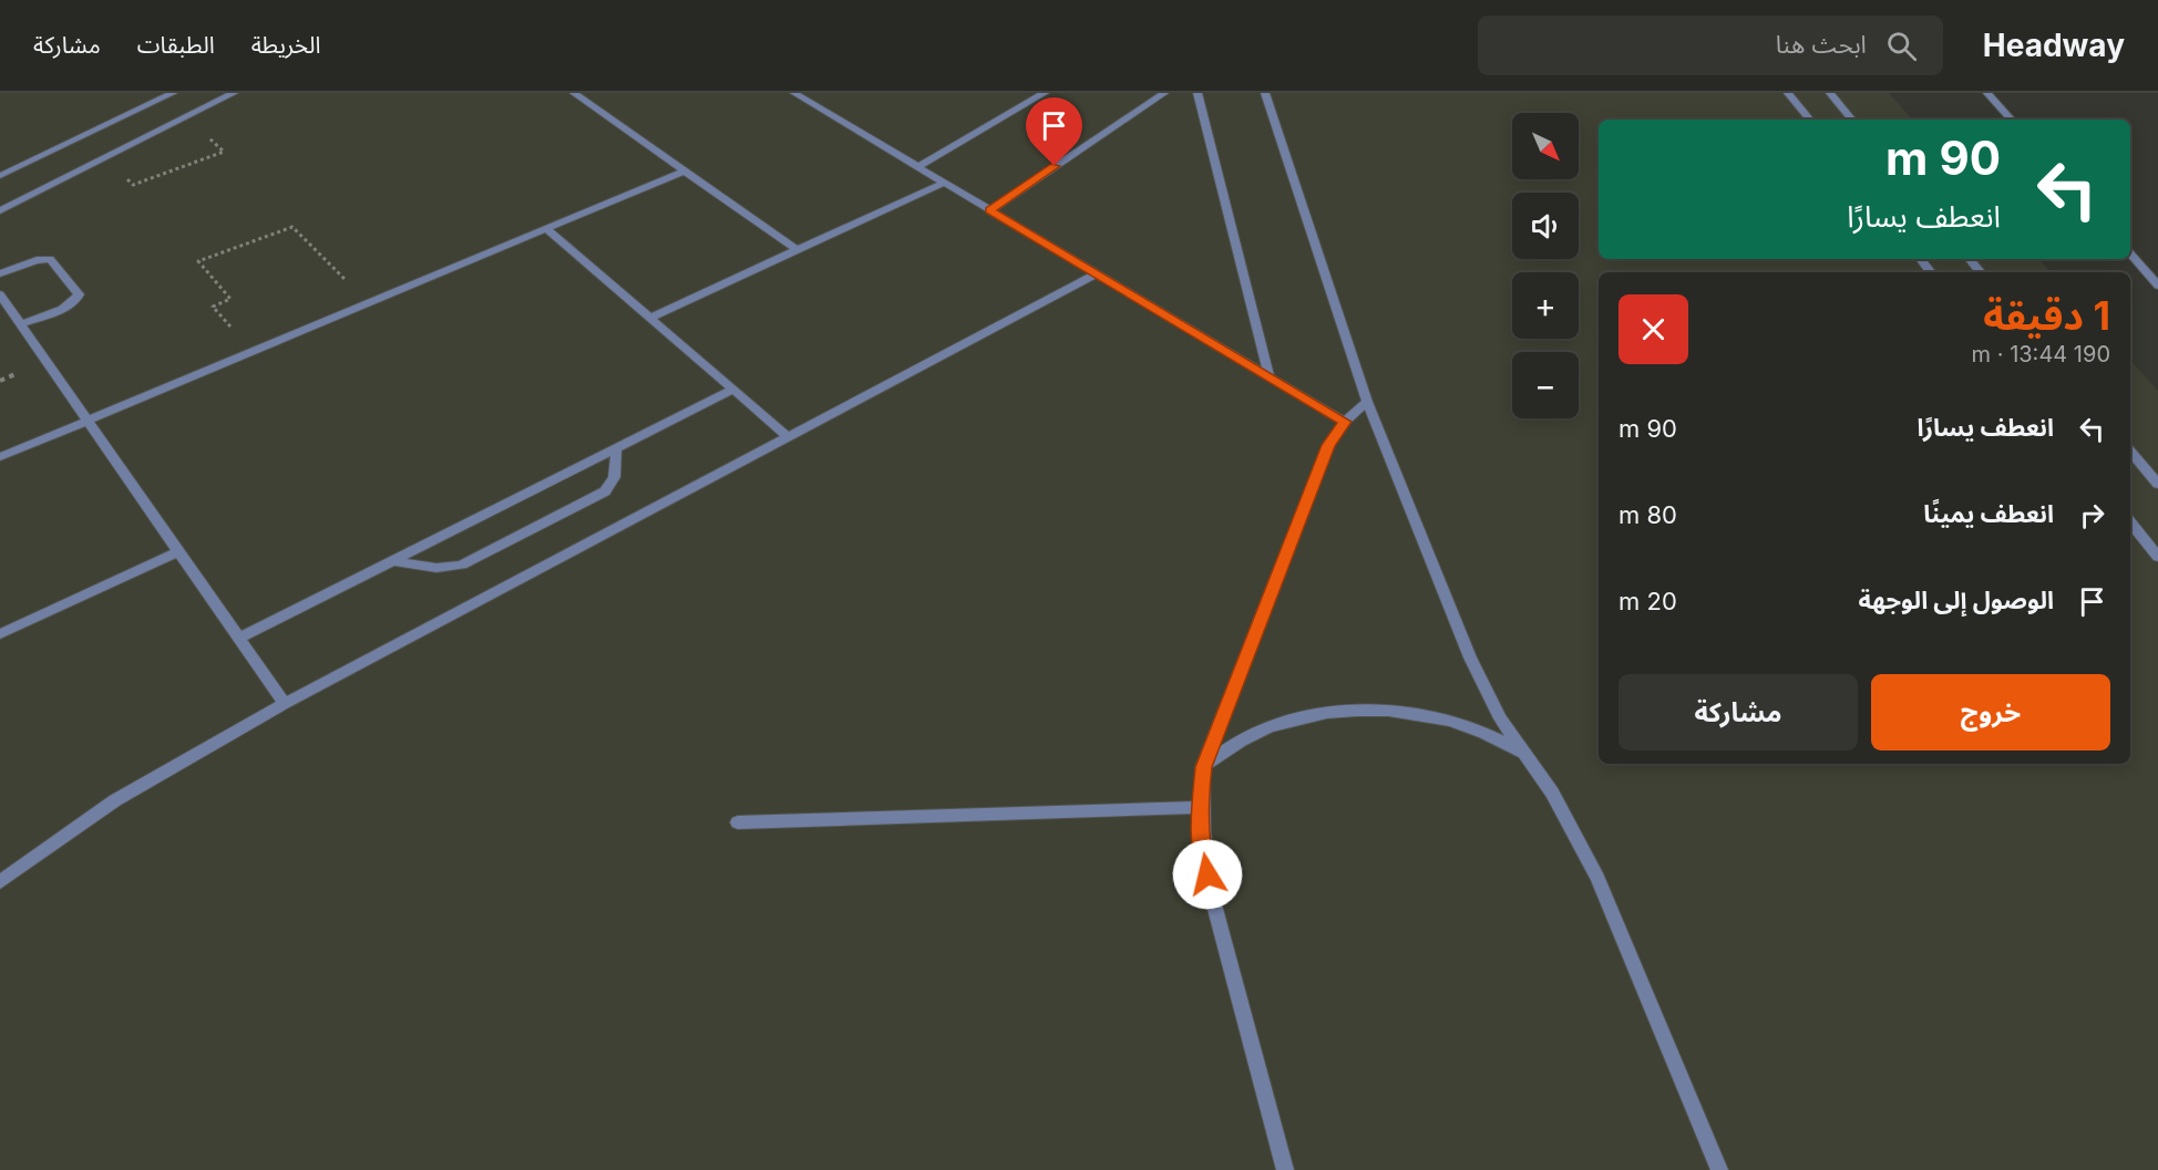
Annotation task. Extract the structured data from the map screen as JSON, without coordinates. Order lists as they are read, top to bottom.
{
  "north": "bottom right",
  "page": {
    "header": "Headway",
    "search": "ابحث هنا",
    "nav": ["الخريطة", "الطبقات", "مشاركة"],
    "map_buttons": ["+", "−"],
    "turn": ["90 m", "انعطف يسارًا"],
    "heading": ["1 دقيقة", "190 m · 13:44"],
    "list": [
      {
        "name": "انعطف يسارًا",
        "value": "90 m"
      },
      {
        "name": "انعطف يمينًا",
        "value": "80 m"
      },
      {
        "name": "الوصول إلى الوجهة",
        "value": "20 m"
      }
    ],
    "buttons": ["خروج", "مشاركة"]
  }
}
